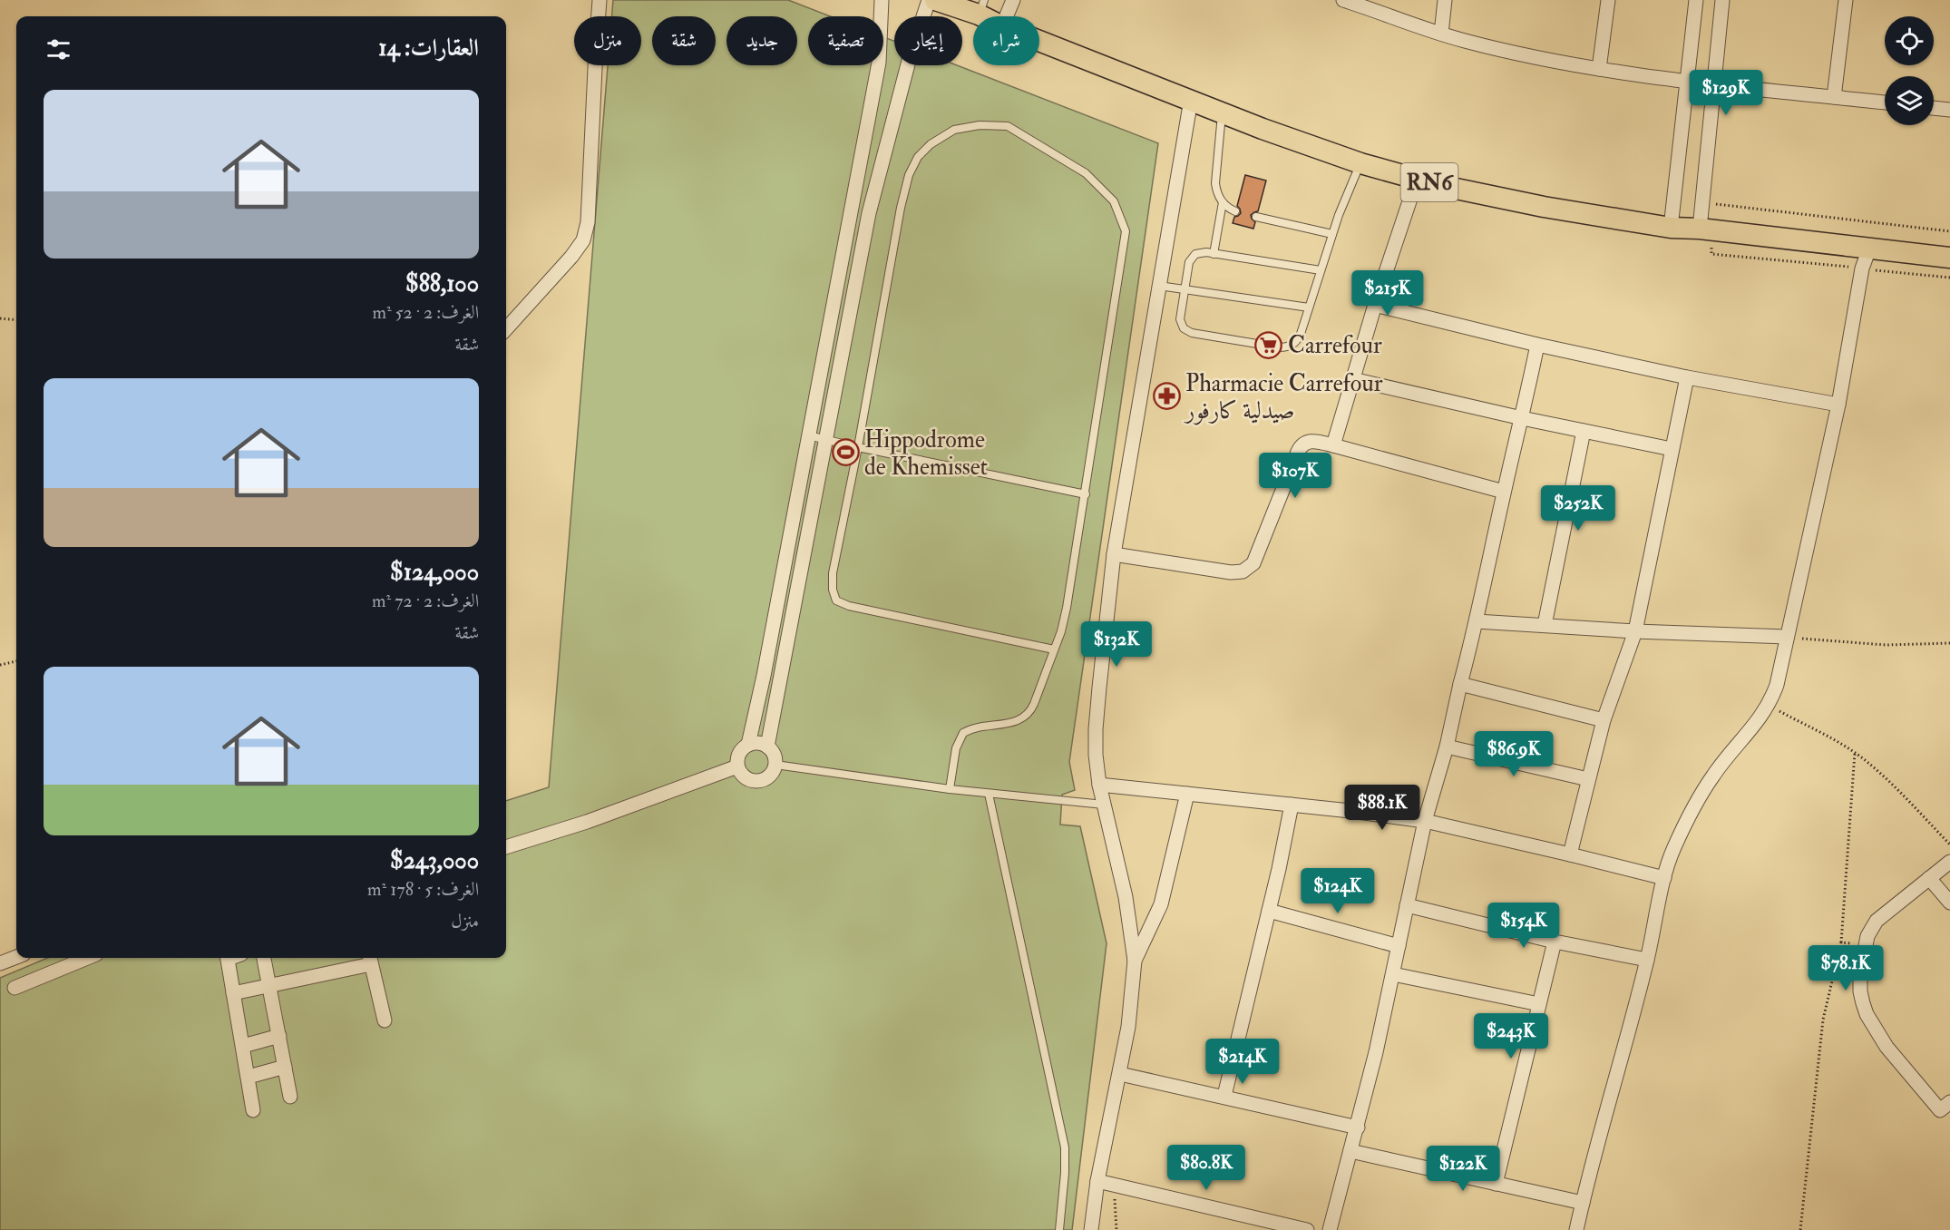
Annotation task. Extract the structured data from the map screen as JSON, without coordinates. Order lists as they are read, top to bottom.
{
  "streets": {
    "main road": ["RN6"]
  },
  "places": {
    "supermarket": ["Carrefour"],
    "pharmacy": ["Pharmacie Carrefour صيدلية كارفور"],
    "sports": ["Hippodrome de Khemisset"]
  },
  "page": {
    "chip": [
      "شراء",
      "إيجار",
      "تصفية",
      "جديد",
      "شقة",
      "منزل"
    ],
    "heading": "العقارات: 14",
    "price": [
      "$129K",
      "$215K",
      "$107K",
      "$252K",
      "$132K",
      "$86.9K",
      "$88.1K",
      "$124K",
      "$154K",
      "$78.1K",
      "$243K",
      "$214K",
      "$80.8K",
      "$122K"
    ],
    "list": [
      {
        "name": "$88,100",
        "note": "الغرف: 2 · 52 m² · شقة"
      },
      {
        "name": "$124,000",
        "note": "الغرف: 2 · 72 m² · شقة"
      },
      {
        "name": "$243,000",
        "note": "الغرف: 5 · 178 m² · منزل"
      }
    ]
  }
}
